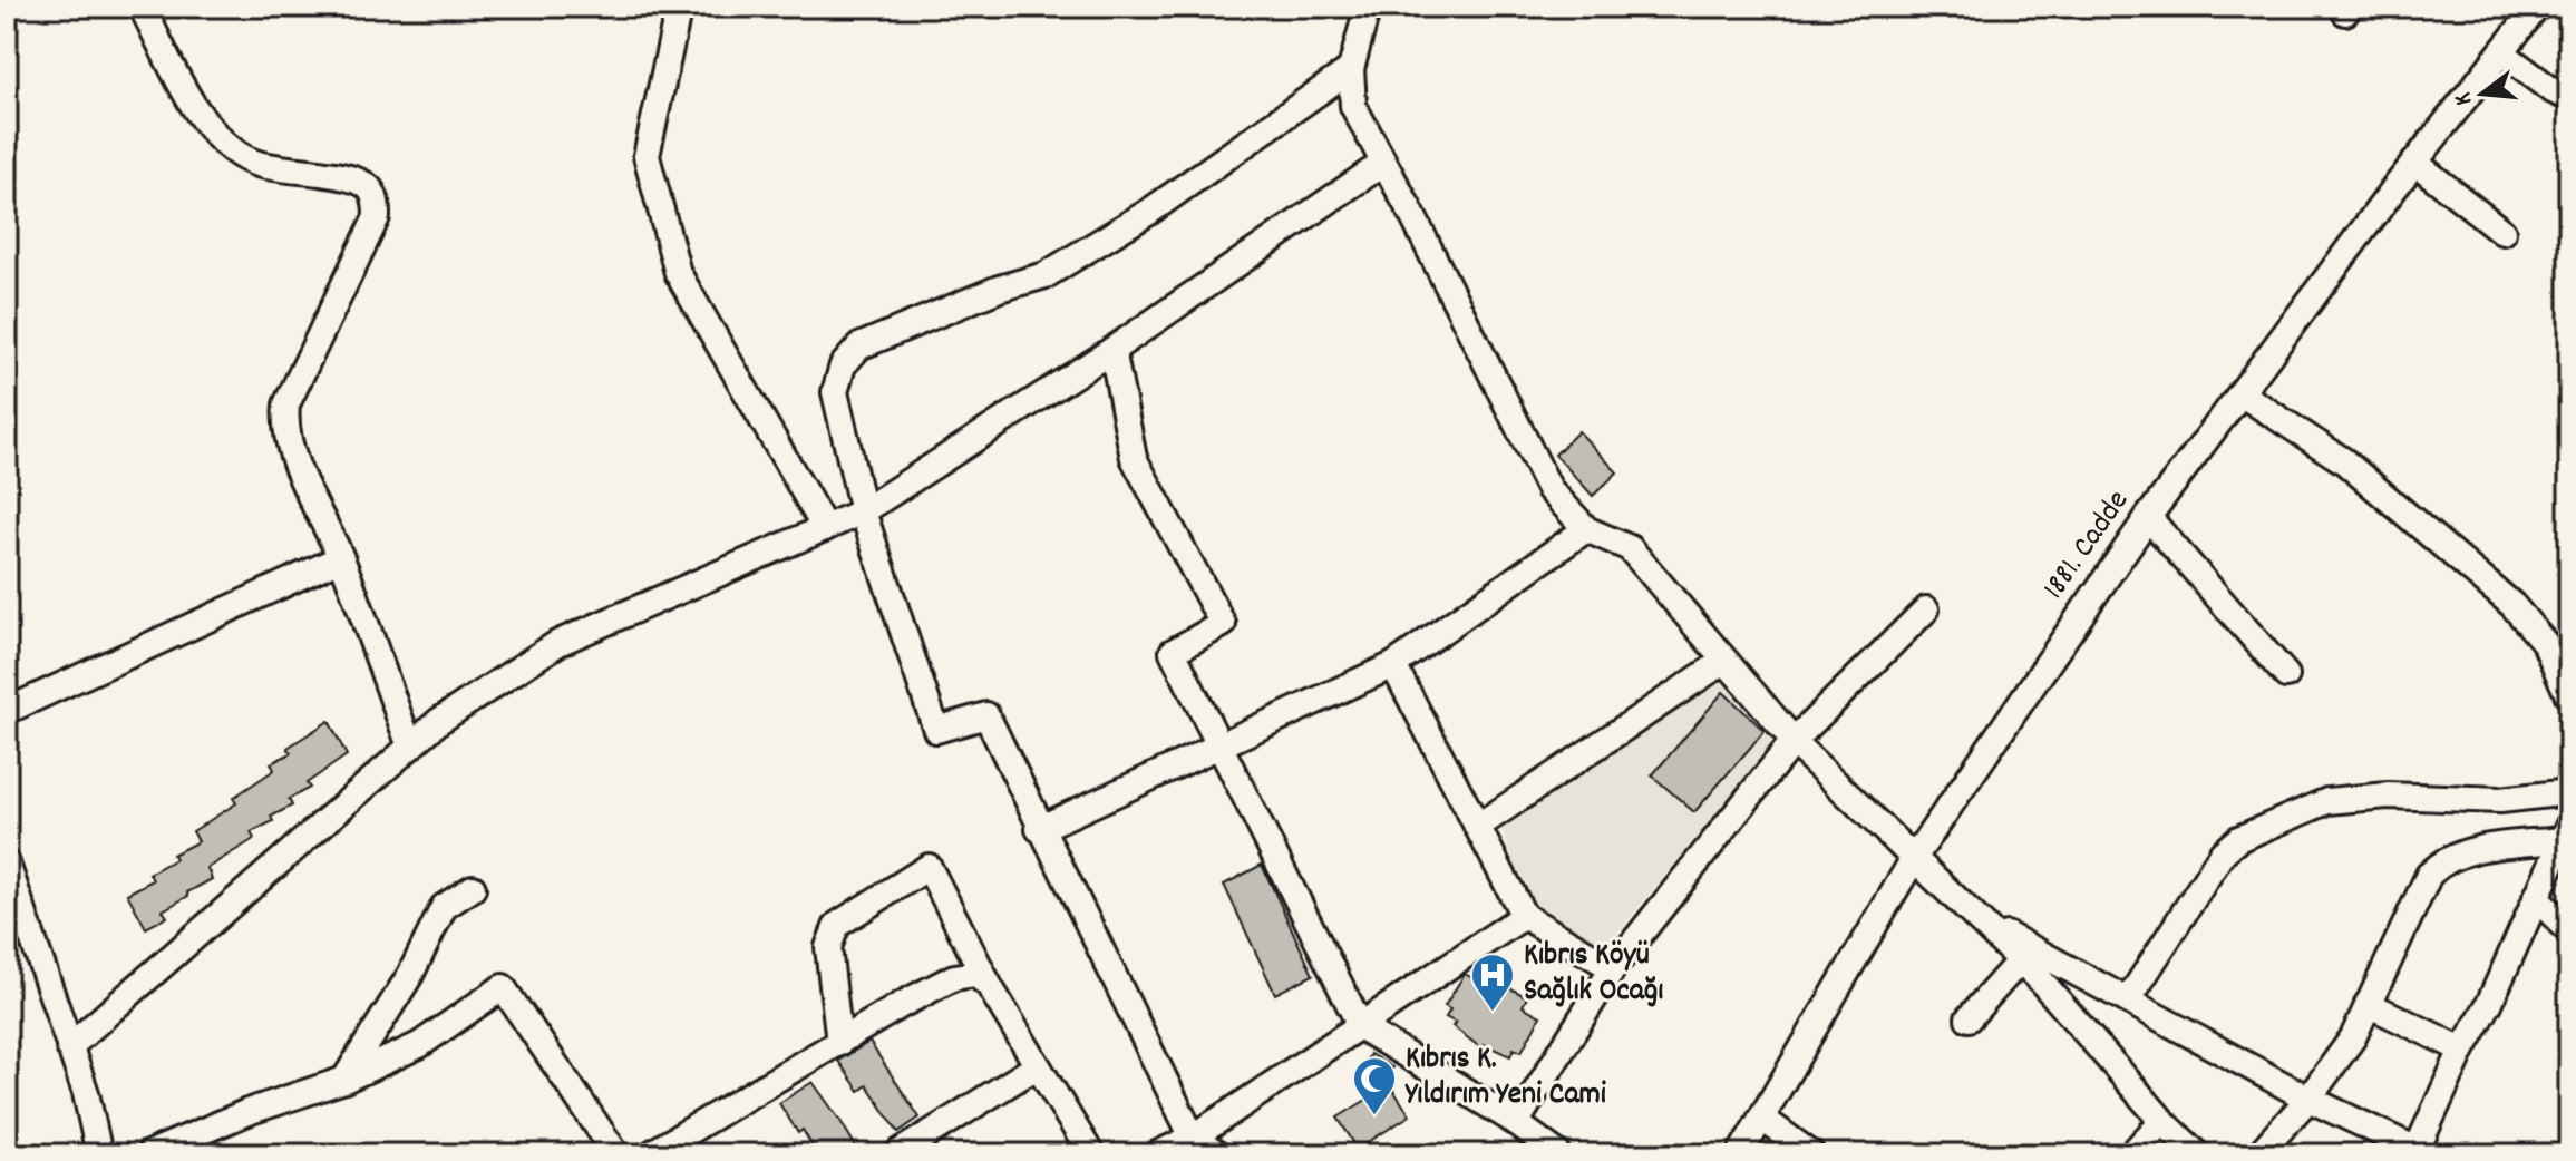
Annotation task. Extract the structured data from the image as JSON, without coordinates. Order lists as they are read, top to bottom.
{
  "streets": {
    "street": ["1881. Cadde"]
  },
  "places": {
    "hospital": ["Kıbrıs Köyü Sağlık Ocağı"],
    "mosque": ["Kıbrıs K. Yıldırım Yeni Cami"]
  },
  "north": "left"
}
